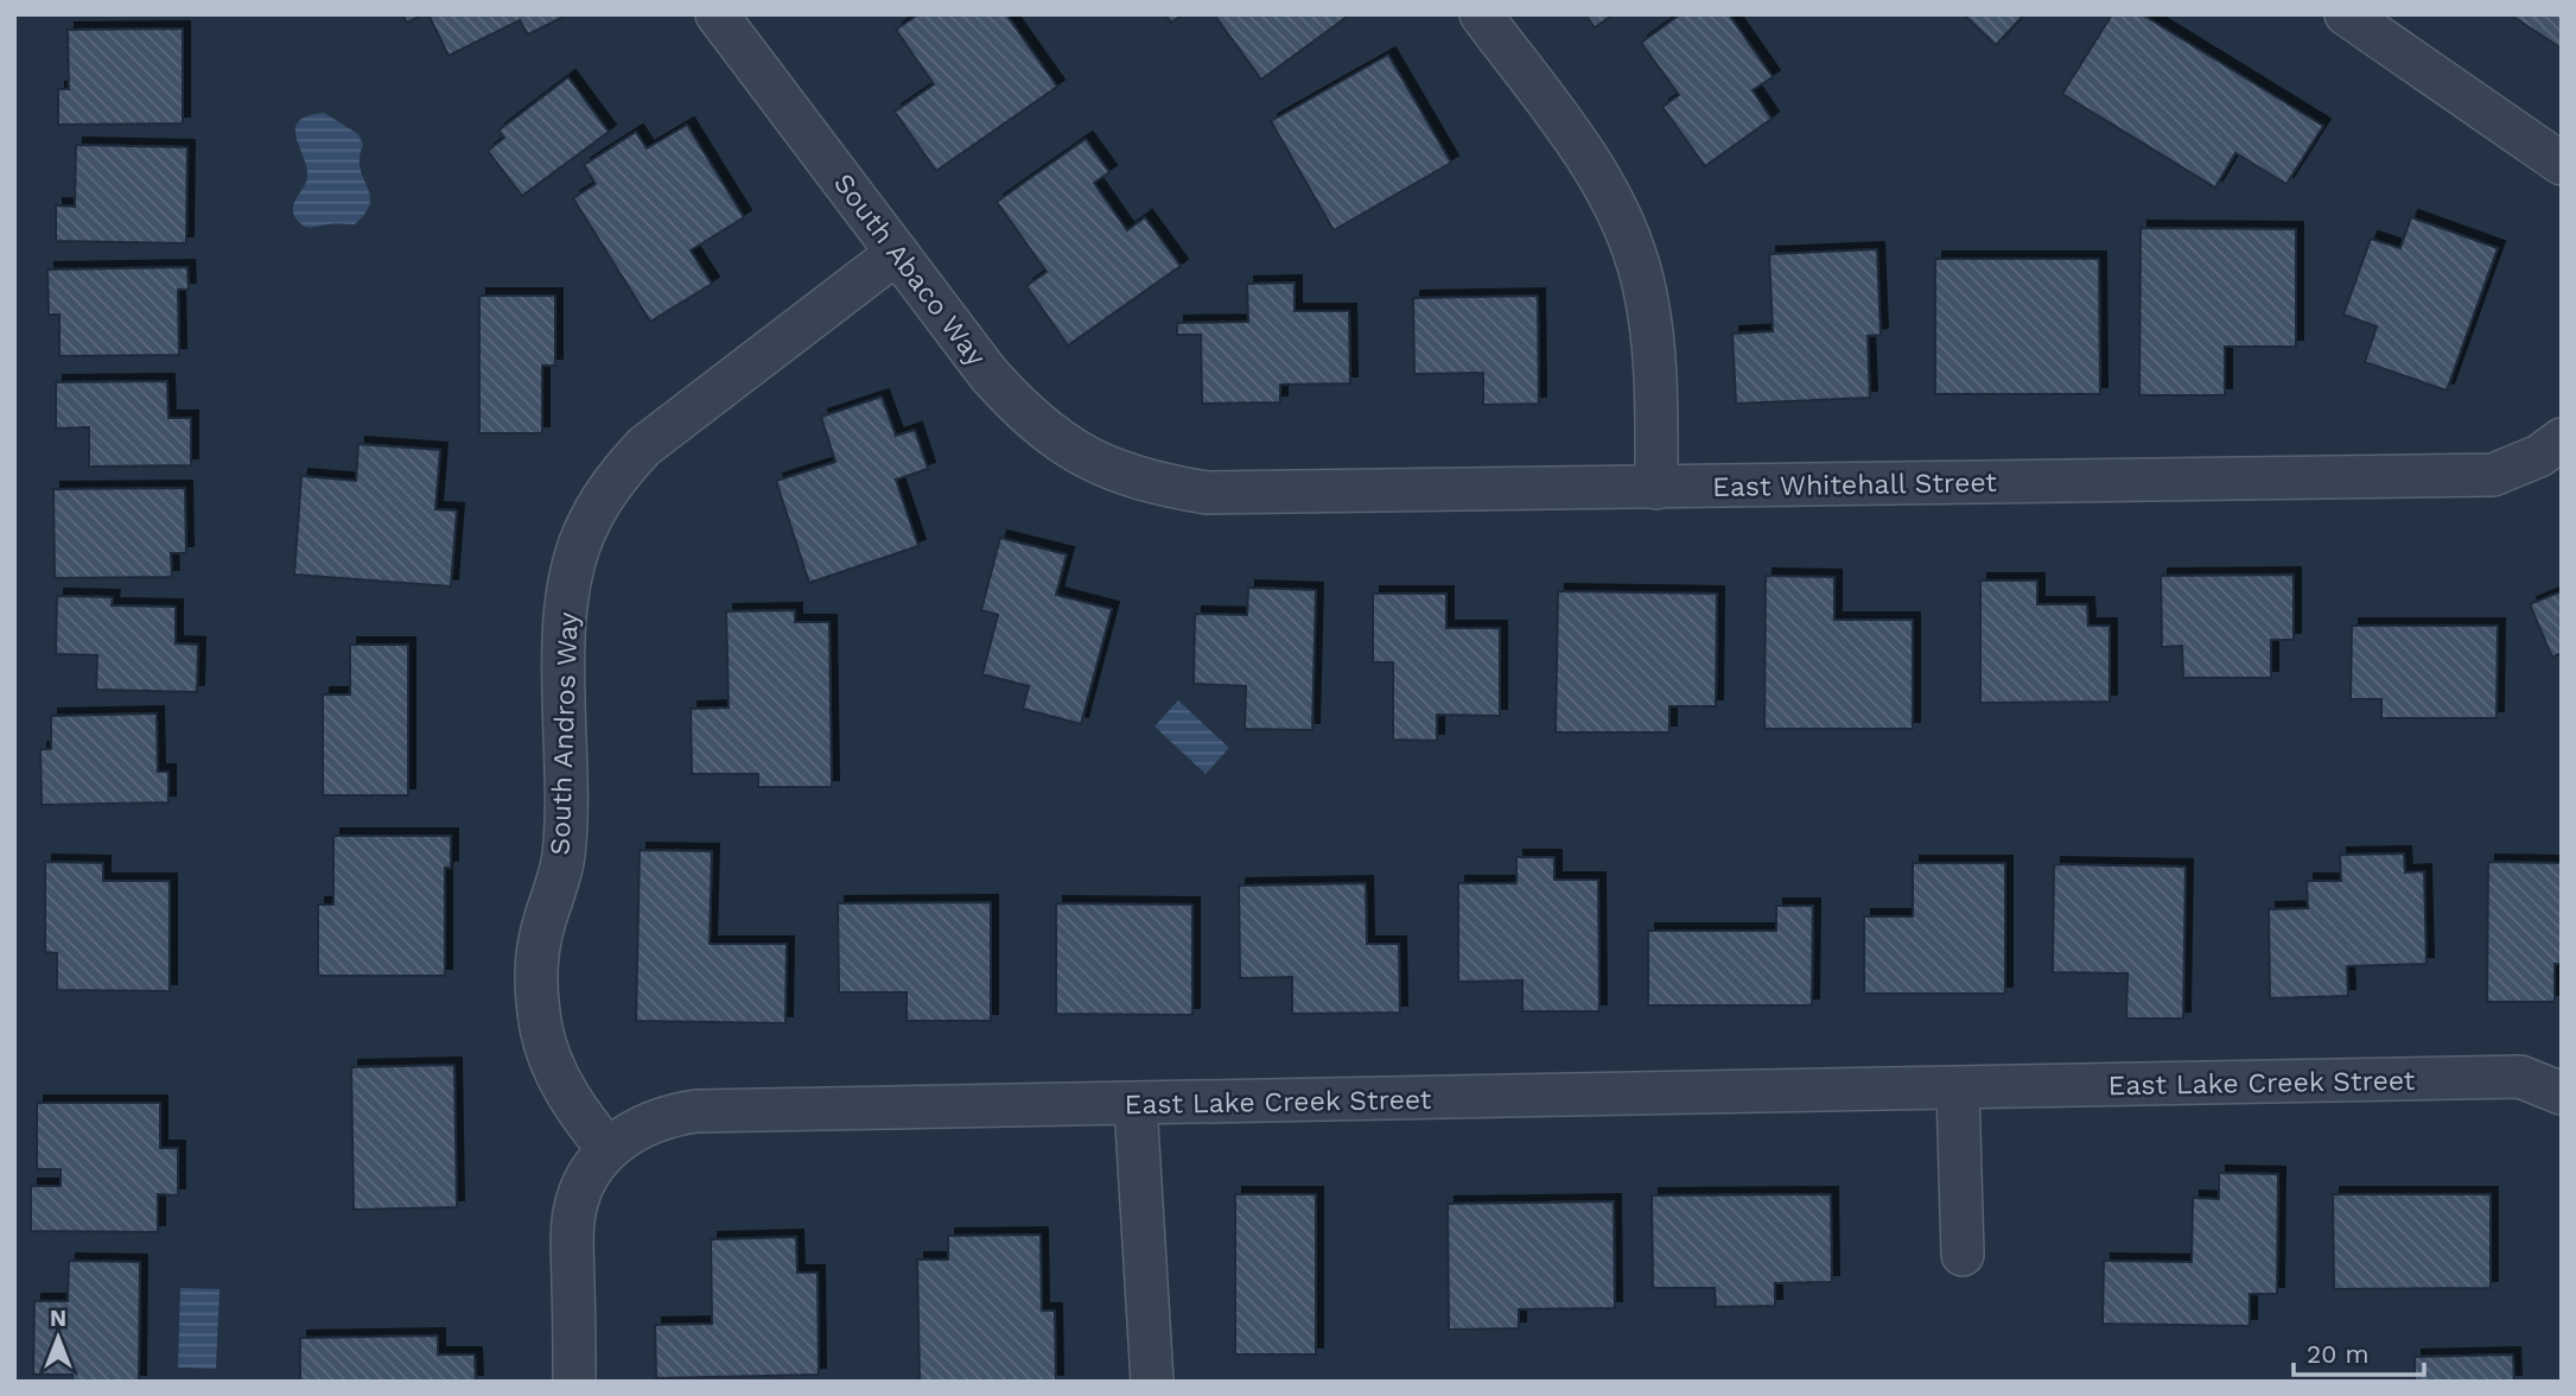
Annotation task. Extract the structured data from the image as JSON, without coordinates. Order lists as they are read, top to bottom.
{
  "streets": {
    "street": [
      "South Abaco Way",
      "East Whitehall Street",
      "South Andros Way",
      "East Lake Creek Street"
    ]
  },
  "crossings": [
    ["South Abaco Way", "East Whitehall Street"],
    ["South Abaco Way", "South Andros Way"],
    ["South Andros Way", "East Lake Creek Street"]
  ],
  "scale_bar": "20 m",
  "north": "top"
}
